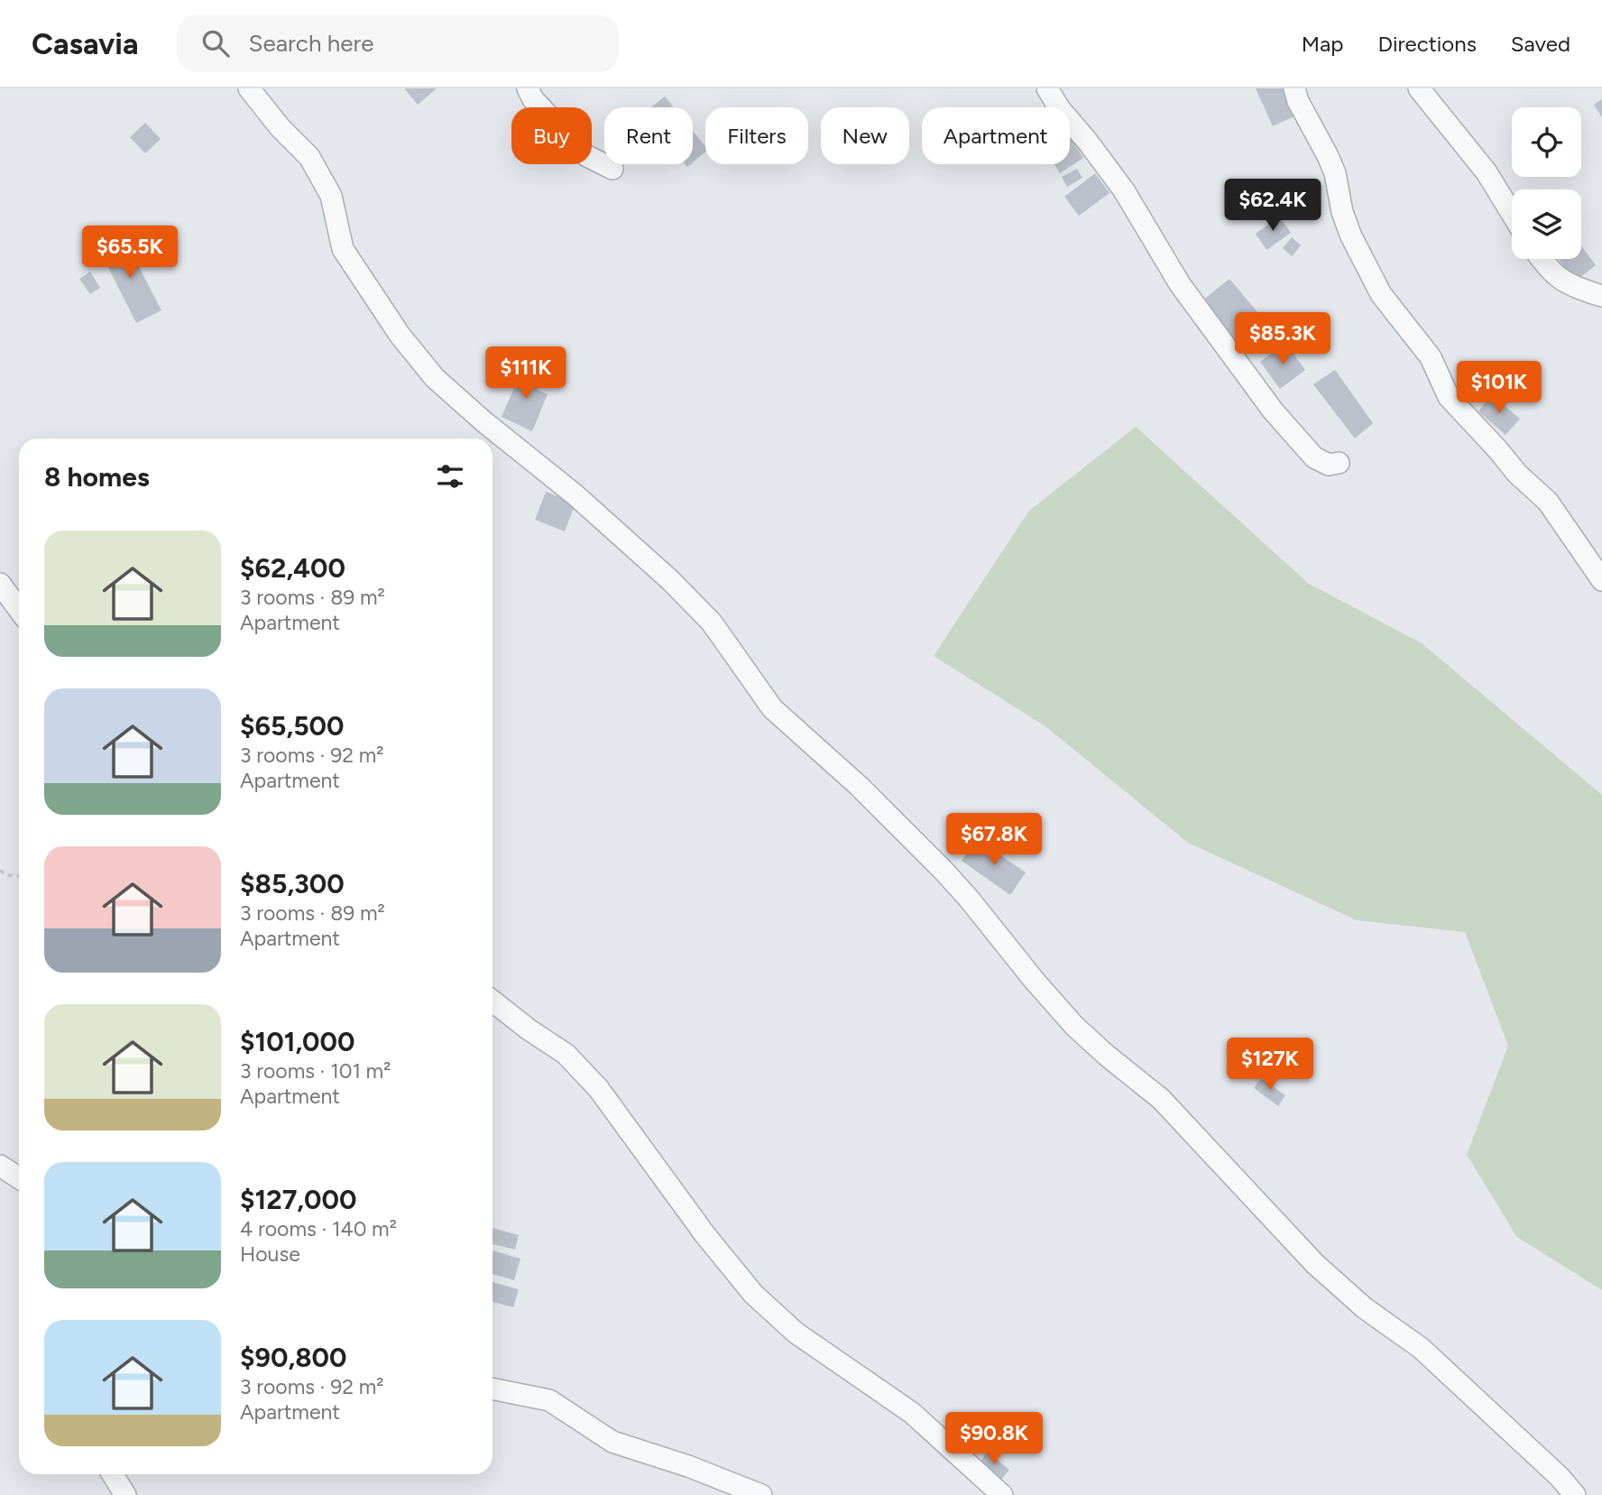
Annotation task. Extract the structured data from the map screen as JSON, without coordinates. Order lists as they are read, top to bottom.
{
  "page": {
    "header": "Casavia",
    "search": "Search here",
    "nav": ["Map", "Directions", "Saved"],
    "chip": [
      "Buy",
      "Rent",
      "Filters",
      "New",
      "Apartment"
    ],
    "price": [
      "$62.4K",
      "$65.5K",
      "$85.3K",
      "$111K",
      "$101K",
      "$67.8K",
      "$127K",
      "$90.8K"
    ],
    "heading": "8 homes",
    "list": [
      {
        "name": "$62,400",
        "note": "3 rooms · 89 m² · Apartment"
      },
      {
        "name": "$65,500",
        "note": "3 rooms · 92 m² · Apartment"
      },
      {
        "name": "$85,300",
        "note": "3 rooms · 89 m² · Apartment"
      },
      {
        "name": "$101,000",
        "note": "3 rooms · 101 m² · Apartment"
      },
      {
        "name": "$127,000",
        "note": "4 rooms · 140 m² · House"
      },
      {
        "name": "$90,800",
        "note": "3 rooms · 92 m² · Apartment"
      }
    ]
  }
}
